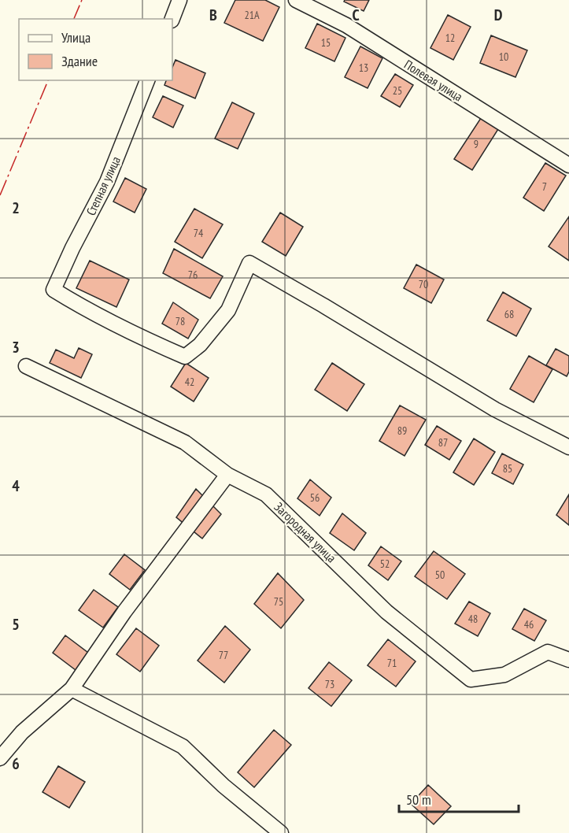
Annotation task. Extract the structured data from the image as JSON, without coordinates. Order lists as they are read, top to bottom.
{
  "streets": {
    "street": ["Полевая улица", "Степная улица", "Загородная улица"]
  },
  "house_numbers": [
    "21А",
    "12",
    "15",
    "10",
    "13",
    "25",
    "9",
    "7",
    "74",
    "76",
    "70",
    "68",
    "78",
    "42",
    "89",
    "87",
    "85",
    "56",
    "52",
    "50",
    "75",
    "48",
    "46",
    "77",
    "71",
    "73"
  ],
  "legend": ["Улица", "Здание"],
  "scale_bar": "50 m",
  "grid": {
    "columns": ["B", "C", "D"],
    "rows": [
      "2",
      "3",
      "4",
      "5",
      "6"
    ]
  }
}
